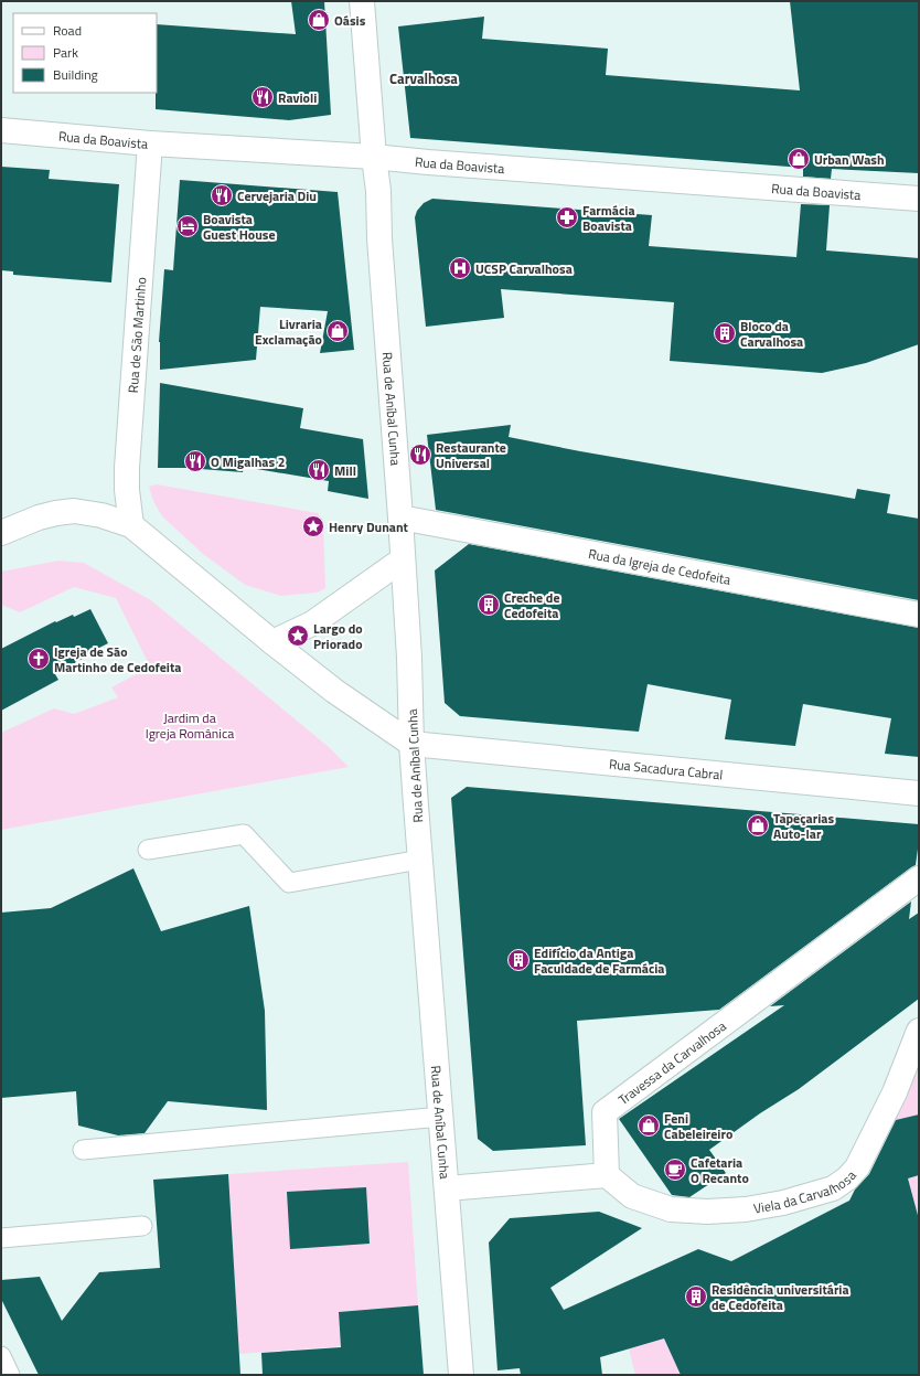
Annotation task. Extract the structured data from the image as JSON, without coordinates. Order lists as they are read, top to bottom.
{
  "streets": {
    "street": [
      "Rua da Boavista",
      "Rua de São Martinho",
      "Rua de Aníbal Cunha",
      "Rua da Igreja de Cedofeita",
      "Rua Sacadura Cabral",
      "Travessa da Carvalhosa",
      "Viela da Carvalhosa"
    ]
  },
  "crossings": [
    ["Rua da Boavista", "Rua de São Martinho"],
    ["Rua da Boavista", "Rua de Aníbal Cunha"],
    ["Rua de Aníbal Cunha", "Rua da Igreja de Cedofeita"],
    ["Rua de Aníbal Cunha", "Rua Sacadura Cabral"],
    ["Travessa da Carvalhosa", "Viela da Carvalhosa"]
  ],
  "districts": ["Carvalhosa"],
  "parks": ["Jardim da Igreja Românica"],
  "places": {
    "shop": [
      "Oásis",
      "Urban Wash",
      "Livraria Exclamação",
      "Tapeçarias Auto-lar",
      "Feni Cabeleireiro"
    ],
    "restaurant": [
      "Ravioli",
      "Cervejaria Diu",
      "Restaurante Universal",
      "O Migalhas 2",
      "Mill"
    ],
    "pharmacy": ["Farmácia Boavista"],
    "hotel": ["Boavista Guest House"],
    "hospital": ["UCSP Carvalhosa"],
    "building": [
      "Bloco da Carvalhosa",
      "Creche de Cedofeita",
      "Edifício da Antiga Faculdade de Farmácia",
      "Residência universitária de Cedofeita"
    ],
    "place": ["Henry Dunant", "Largo do Priorado"],
    "church": ["Igreja de São Martinho de Cedofeita"],
    "cafe": ["Cafetaria O Recanto"]
  },
  "legend": ["Road", "Park", "Building"]
}
